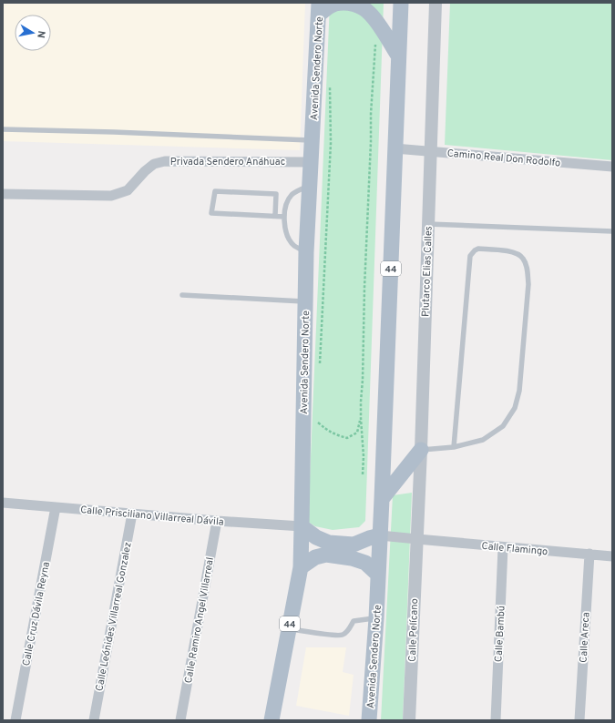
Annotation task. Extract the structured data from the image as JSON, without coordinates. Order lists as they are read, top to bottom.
{
  "streets": {
    "main road": ["Avenida Sendero Norte", "44"],
    "street": [
      "Camino Real Don Rodolfo",
      "Privada Sendero Anáhuac",
      "Plutarco Elias Calles",
      "Calle Prisciliano Villarreal Dávila",
      "Calle Flamingo",
      "Calle Cruz Dávila Reyna",
      "Calle Leónides Villarreal Gonzalez",
      "Calle Ramiro Angel Villarreal",
      "Calle Pelícano",
      "Calle Bambú",
      "Calle Areca"
    ]
  },
  "crossings": [
    ["Avenida Sendero Norte", "Camino Real Don Rodolfo"],
    ["Avenida Sendero Norte", "Privada Sendero Anáhuac"],
    ["Avenida Sendero Norte", "Calle Prisciliano Villarreal Dávila"],
    ["Avenida Sendero Norte", "Calle Flamingo"],
    ["Camino Real Don Rodolfo", "Plutarco Elias Calles"],
    ["Plutarco Elias Calles", "Calle Flamingo"],
    ["Plutarco Elias Calles", "Calle Pelícano"],
    ["Calle Prisciliano Villarreal Dávila", "Calle Cruz Dávila Reyna"],
    ["Calle Prisciliano Villarreal Dávila", "Calle Leónides Villarreal Gonzalez"],
    ["Calle Prisciliano Villarreal Dávila", "Calle Ramiro Angel Villarreal"],
    ["Calle Flamingo", "Calle Pelícano"],
    ["Calle Flamingo", "Calle Bambú"],
    ["Calle Flamingo", "Calle Areca"]
  ],
  "north": "right"
}
